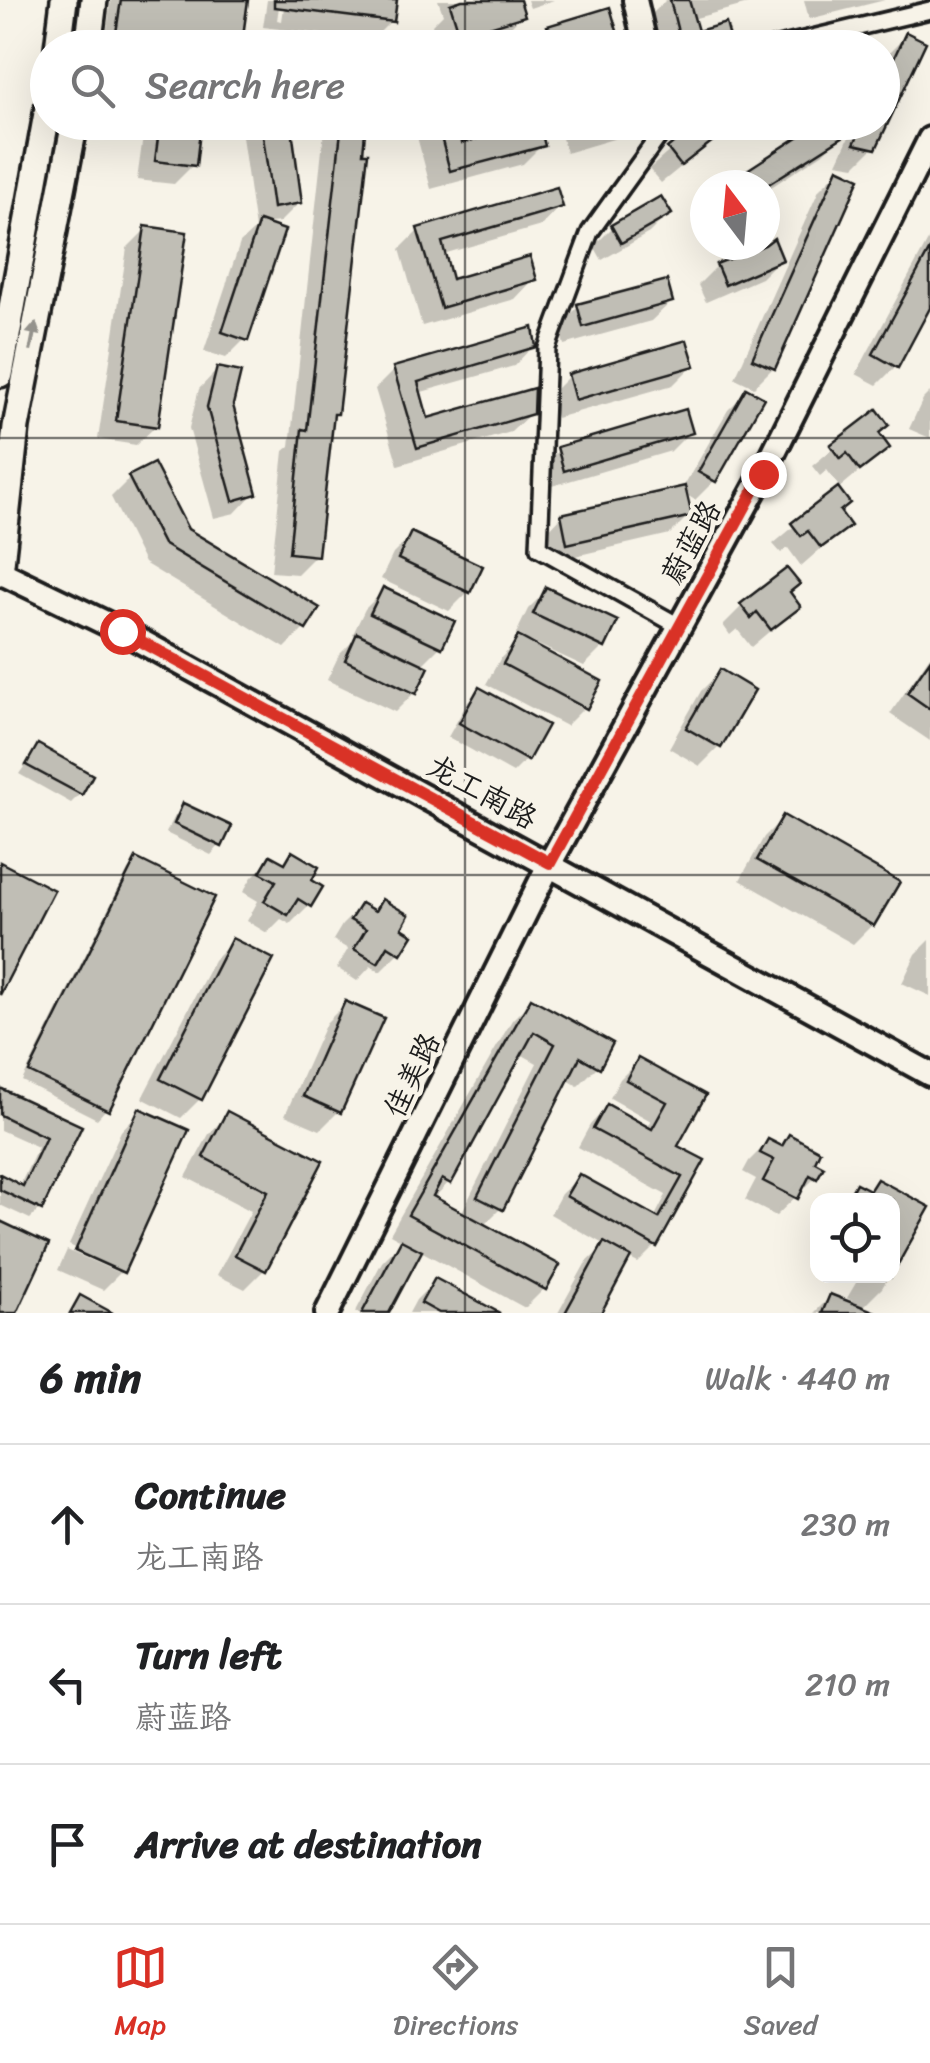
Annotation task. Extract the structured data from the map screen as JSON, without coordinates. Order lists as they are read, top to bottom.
{
  "streets": {
    "street": ["蔚蓝路", "龙工南路", "佳美路"]
  },
  "crossings": [
    ["蔚蓝路", "龙工南路"],
    ["蔚蓝路", "佳美路"],
    ["龙工南路", "佳美路"]
  ],
  "north": "top",
  "page": {
    "search": "Search here",
    "heading": ["6 min", "Walk · 440 m"],
    "list": [
      ["Continue", "龙工南路", "230 m"],
      ["Turn left", "蔚蓝路", "210 m"],
      "Arrive at destination"
    ],
    "nav": ["Map", "Directions", "Saved"]
  }
}
